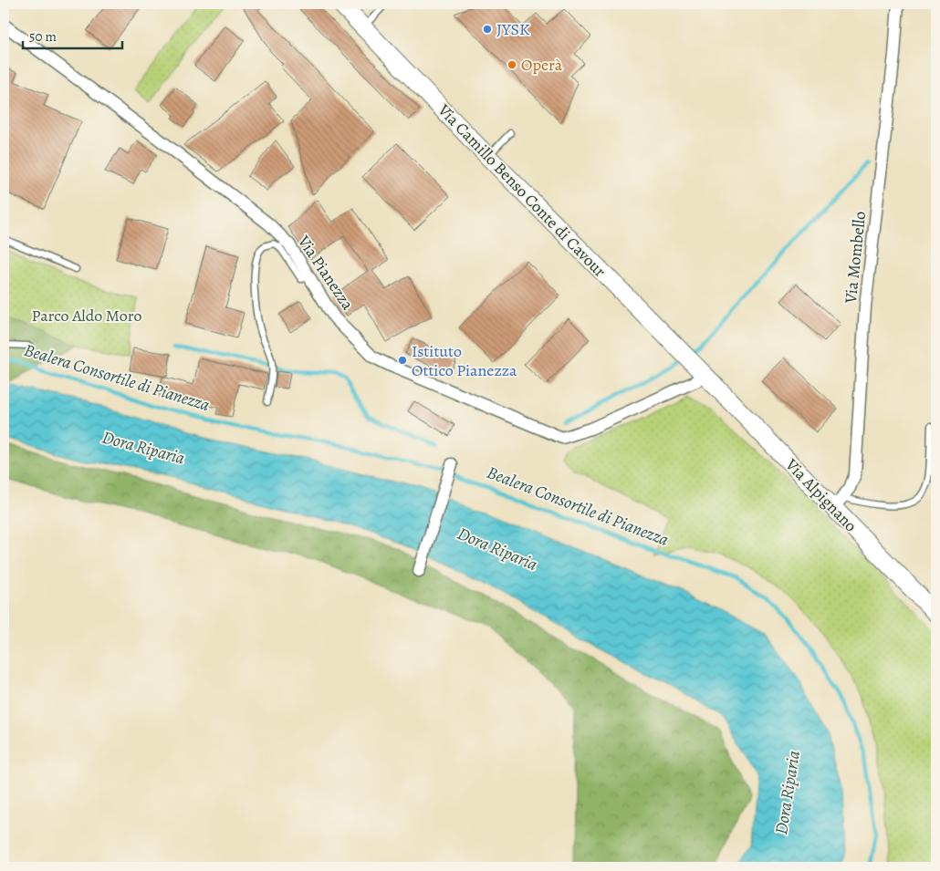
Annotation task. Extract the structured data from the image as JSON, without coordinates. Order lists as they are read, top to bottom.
{
  "streets": {
    "street": [
      "Via Camillo Benso Conte di Cavour",
      "Via Mombello",
      "Via Pianezza",
      "Via Alpignano"
    ]
  },
  "crossings": [
    ["Via Camillo Benso Conte di Cavour", "Via Pianezza"],
    ["Via Camillo Benso Conte di Cavour", "Via Alpignano"],
    ["Via Mombello", "Via Alpignano"],
    ["Via Pianezza", "Via Alpignano"]
  ],
  "water": ["Bealera Consortile di Pianezza", "Dora Riparia"],
  "parks": ["Parco Aldo Moro"],
  "places": ["JYSK", "Operà", "Istituto Ottico Pianezza"],
  "scale_bar": "50 m"
}
